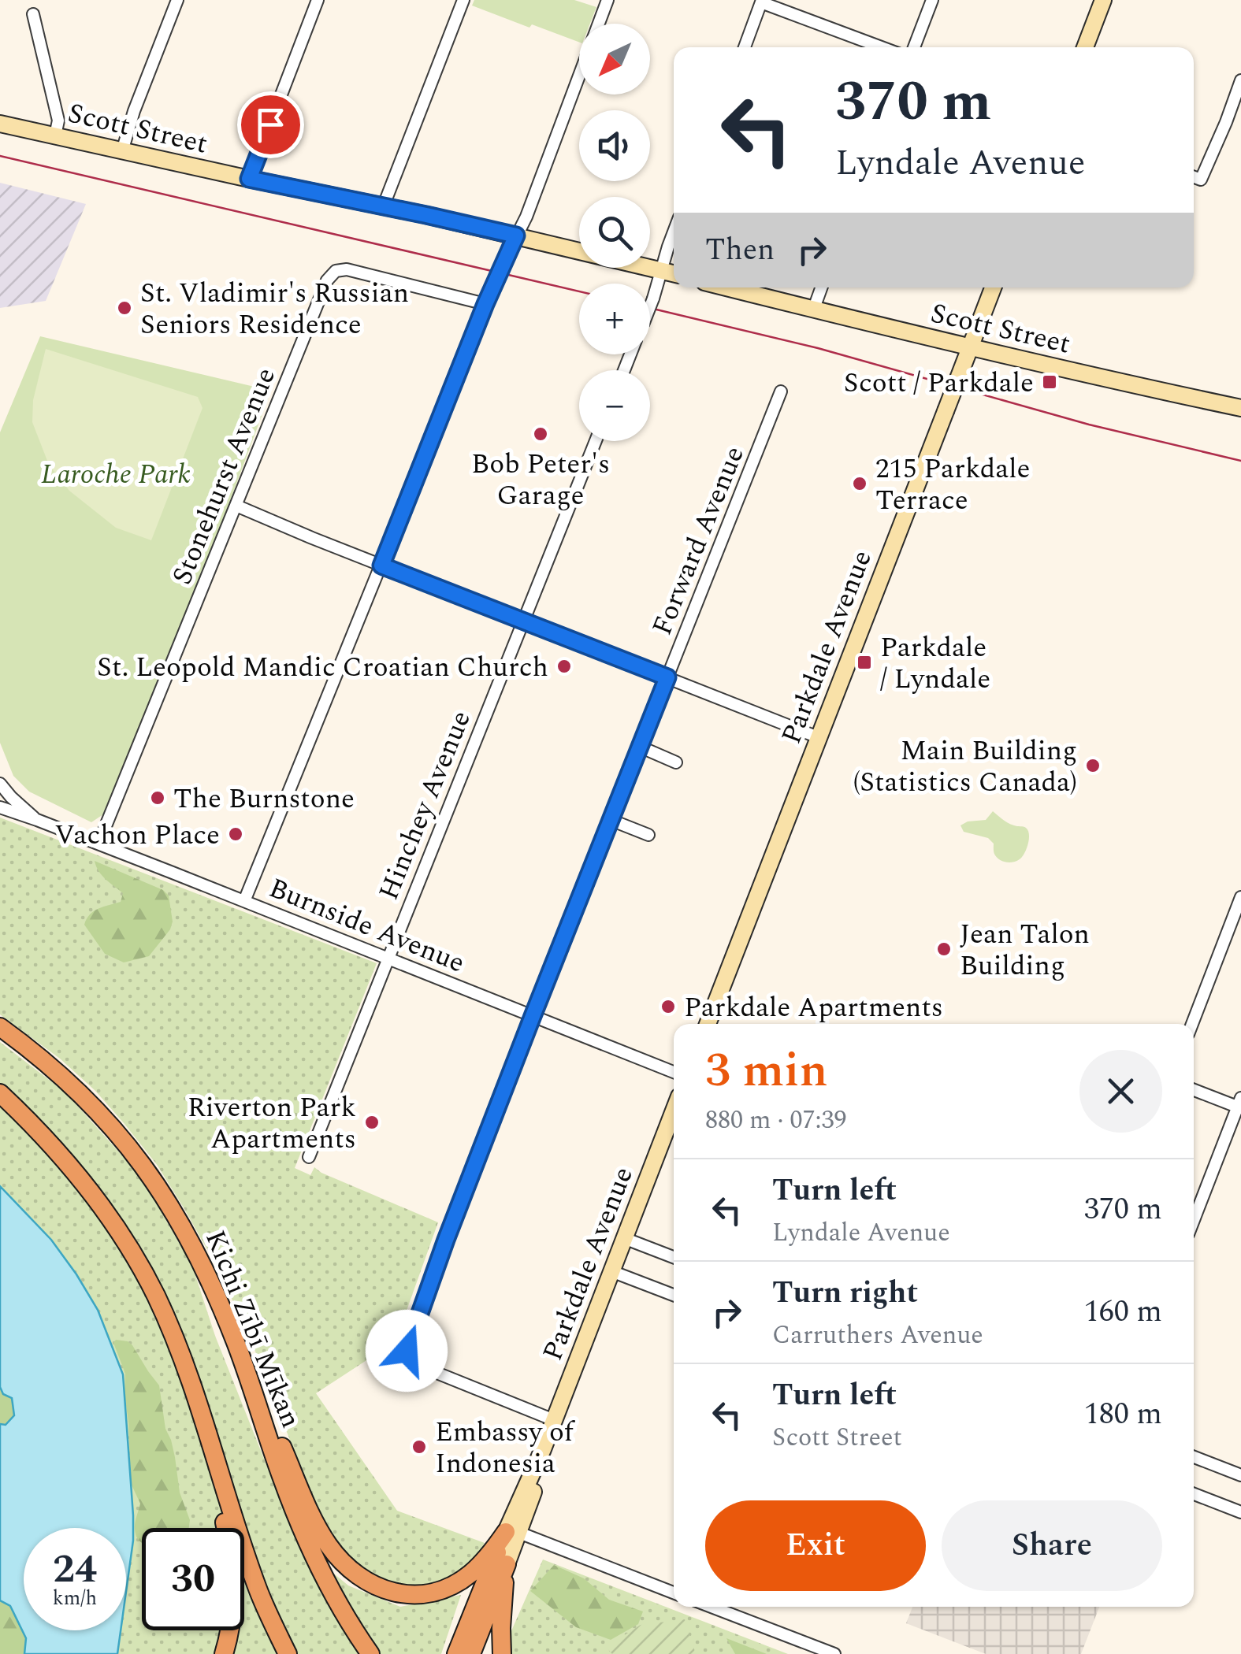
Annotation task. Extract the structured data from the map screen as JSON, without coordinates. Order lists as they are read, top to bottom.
{
  "streets": {
    "highway": ["Kichi Zībī Mīkan"],
    "main road": ["Scott Street", "Parkdale Avenue"],
    "street": [
      "Stonehurst Avenue",
      "Forward Avenue",
      "Hinchey Avenue",
      "Burnside Avenue"
    ]
  },
  "crossings": [
    ["Scott Street", "Parkdale Avenue"],
    ["Stonehurst Avenue", "Burnside Avenue"],
    ["Forward Avenue", "Parkdale Avenue"],
    ["Forward Avenue", "Burnside Avenue"],
    ["Hinchey Avenue", "Burnside Avenue"]
  ],
  "parks": ["Laroche Park"],
  "places": {
    "other": [
      "St. Vladimir's Russian Seniors Residence",
      "Bob Peter's Garage",
      "215 Parkdale Terrace",
      "St. Leopold Mandic Croatian Church",
      "Main Building (Statistics Canada)",
      "The Burnstone",
      "Vachon Place",
      "Jean Talon Building",
      "Parkdale Apartments",
      "Riverton Park Apartments",
      "Embassy of Indonesia"
    ],
    "transit": ["Scott / Parkdale", "Parkdale / Lyndale"]
  },
  "north": "bottom left",
  "page": {
    "map_buttons": ["+", "−"],
    "turn": ["370 m", "Lyndale Avenue"],
    "then": "Then",
    "heading": ["3 min", "880 m · 07:39"],
    "list": [
      {
        "name": "Turn left",
        "note": "Lyndale Avenue",
        "value": "370 m"
      },
      {
        "name": "Turn right",
        "note": "Carruthers Avenue",
        "value": "160 m"
      },
      {
        "name": "Turn left",
        "note": "Scott Street",
        "value": "180 m"
      }
    ],
    "buttons": ["Exit", "Share"],
    "speed": "24 km/h",
    "limit": "30"
  }
}
